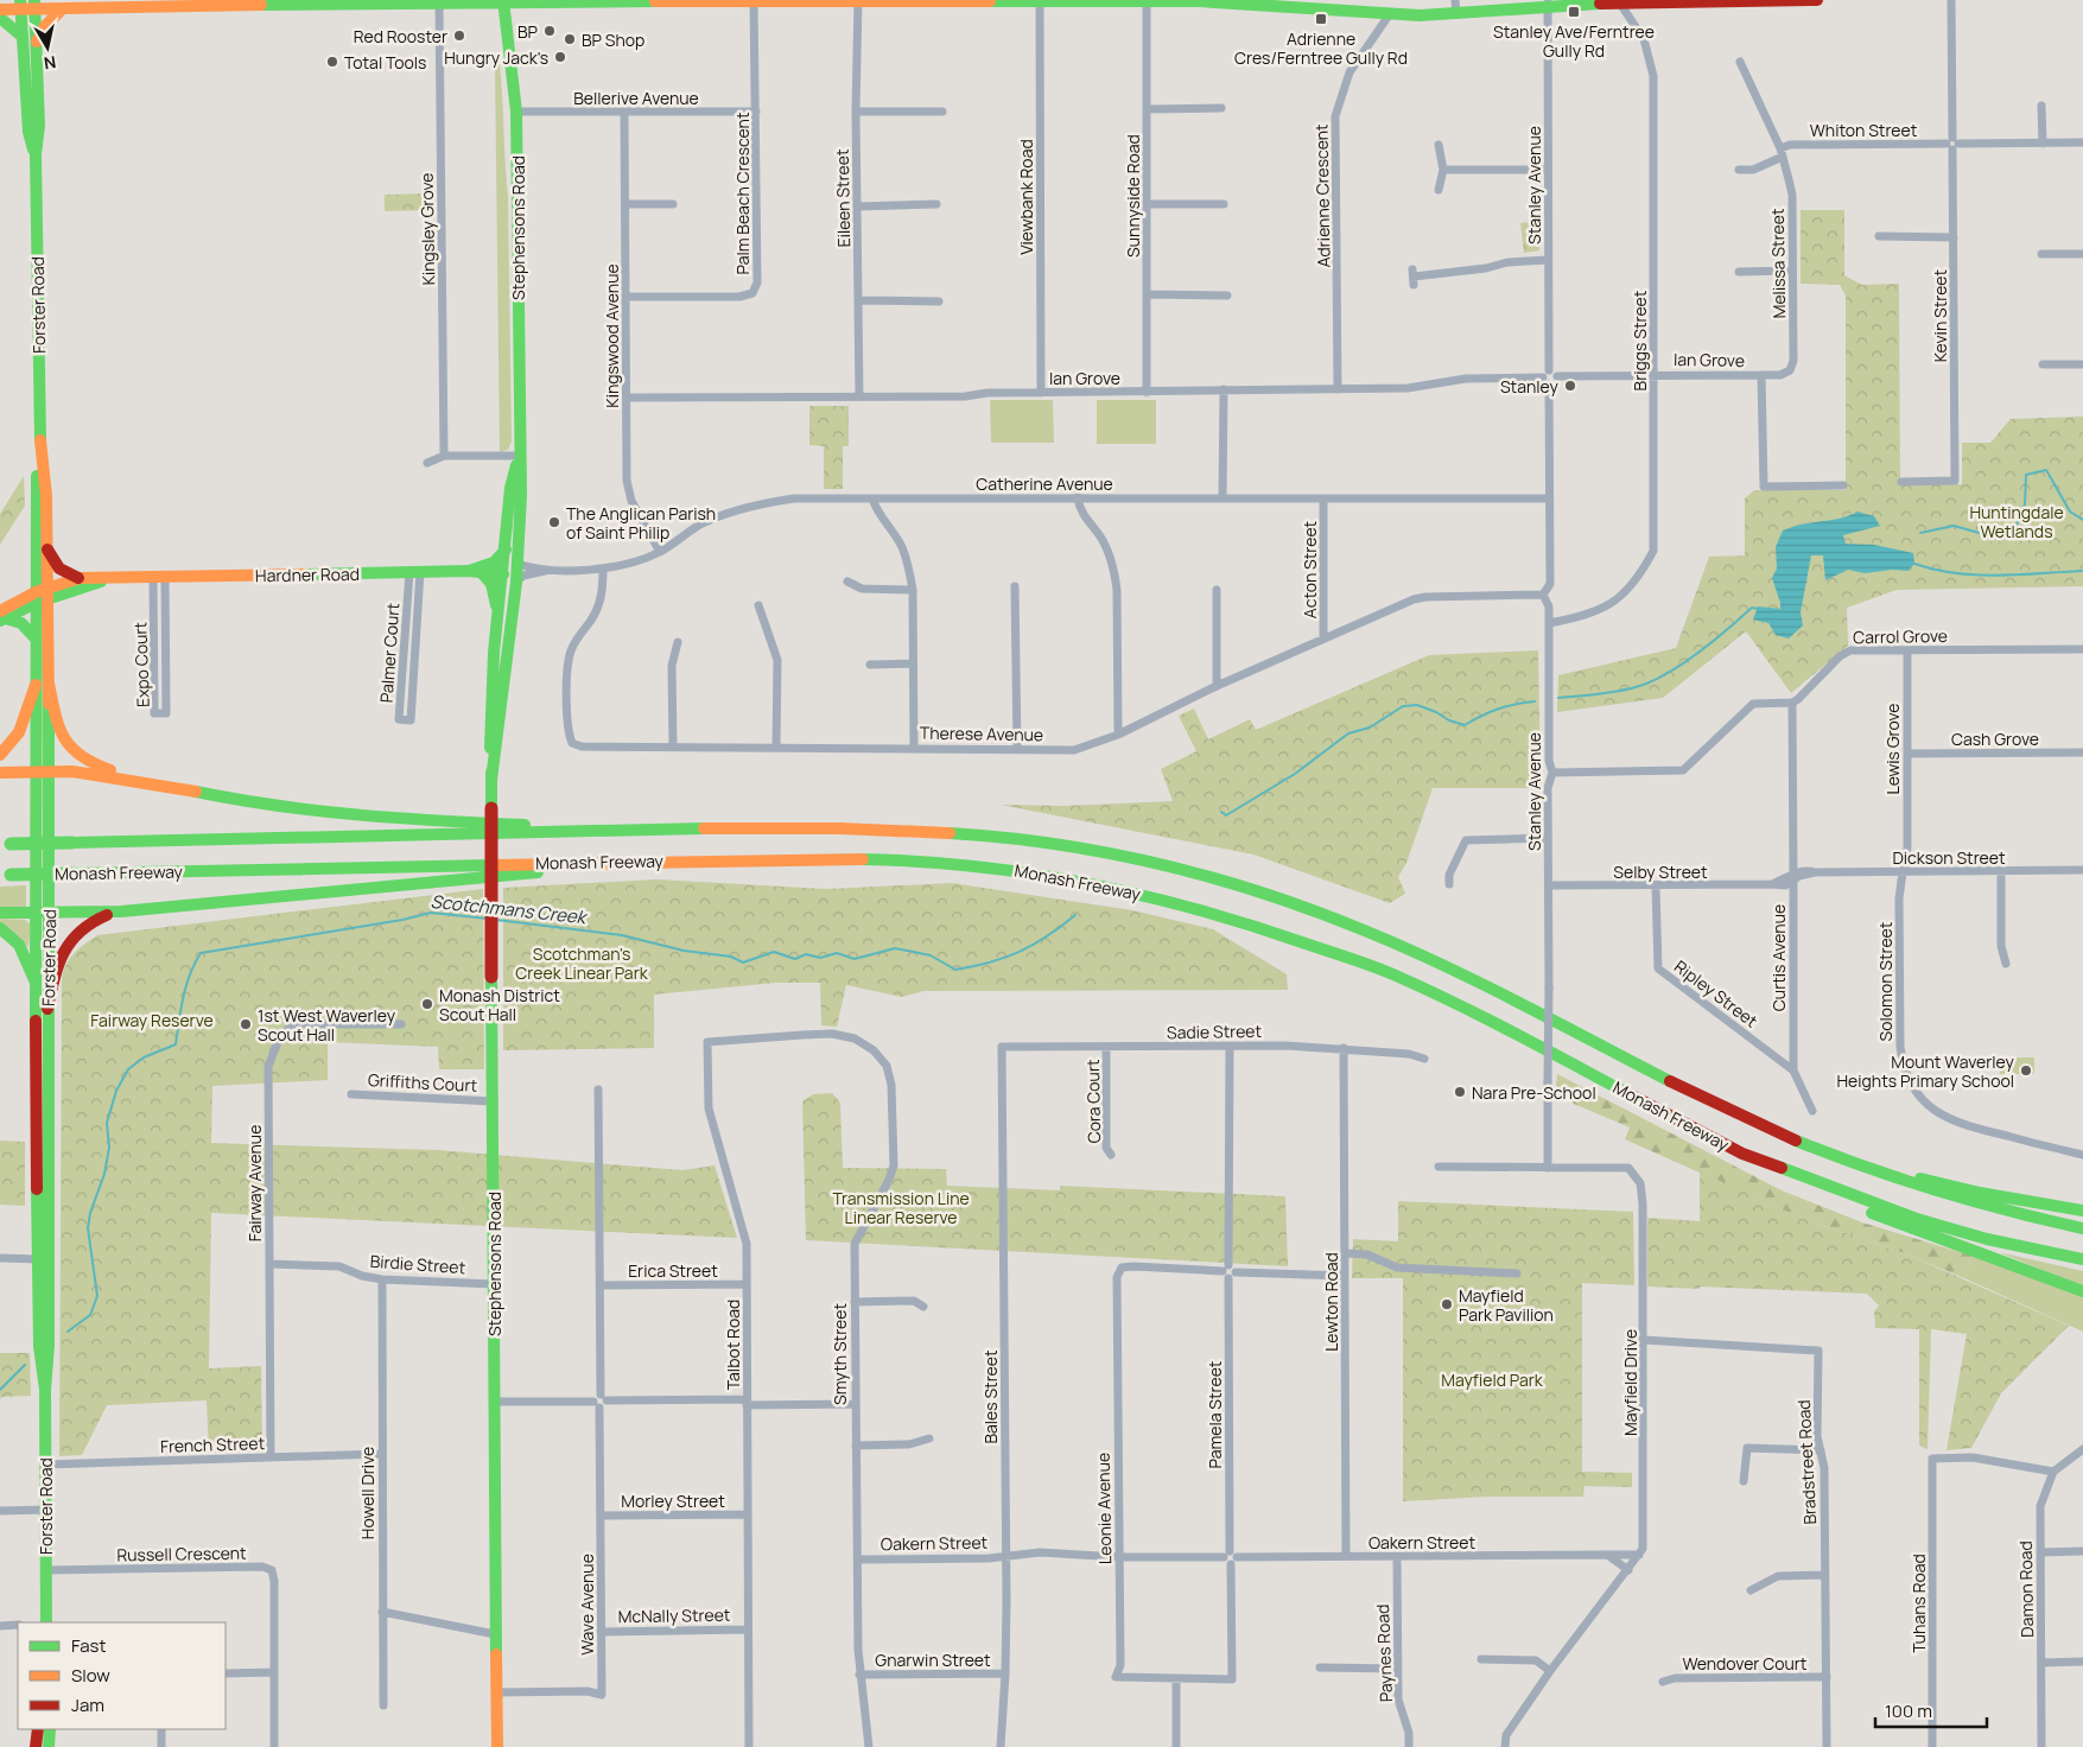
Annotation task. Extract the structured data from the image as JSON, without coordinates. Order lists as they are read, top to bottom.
{
  "streets": {
    "main road": [
      "Stephensons Road",
      "Forster Road",
      "Hardner Road",
      "Monash Freeway"
    ],
    "street": [
      "Bellerive Avenue",
      "Whiton Street",
      "Stanley Avenue",
      "Palm Beach Crescent",
      "Sunnyside Road",
      "Adrienne Crescent",
      "Viewbank Road",
      "Eileen Street",
      "Kingsley Grove",
      "Melissa Street",
      "Kevin Street",
      "Kingswood Avenue",
      "Briggs Street",
      "Ian Grove",
      "Catherine Avenue",
      "Acton Street",
      "Carrol Grove",
      "Palmer Court",
      "Expo Court",
      "Therese Avenue",
      "Cash Grove",
      "Lewis Grove",
      "Dickson Street",
      "Selby Street",
      "Curtis Avenue",
      "Solomon Street",
      "Ripley Street",
      "Sadie Street",
      "Griffiths Court",
      "Cora Court",
      "Fairway Avenue",
      "Birdie Street",
      "Erica Street",
      "Lewton Road",
      "Talbot Road",
      "Smyth Street",
      "Mayfield Drive",
      "Bales Street",
      "Pamela Street",
      "French Street",
      "Bradstreet Road",
      "Howell Drive",
      "Morley Street",
      "Leonie Avenue",
      "Oakern Street",
      "Russell Crescent",
      "Damon Road",
      "Tuhans Road",
      "Wave Avenue",
      "McNally Street",
      "Paynes Road",
      "Gnarwin Street",
      "Wendover Court"
    ]
  },
  "crossings": [
    ["Bellerive Avenue", "Palm Beach Crescent"],
    ["Bellerive Avenue", "Stephensons Road"],
    ["Bellerive Avenue", "Kingswood Avenue"],
    ["Whiton Street", "Melissa Street"],
    ["Whiton Street", "Kevin Street"],
    ["Stanley Avenue", "Briggs Street"],
    ["Stanley Avenue", "Ian Grove"],
    ["Stanley Avenue", "Catherine Avenue"],
    ["Stanley Avenue", "Therese Avenue"],
    ["Stanley Avenue", "Selby Street"],
    ["Stanley Avenue", "Mayfield Drive"],
    ["Palm Beach Crescent", "Kingswood Avenue"],
    ["Sunnyside Road", "Ian Grove"],
    ["Adrienne Crescent", "Ian Grove"],
    ["Viewbank Road", "Ian Grove"],
    ["Eileen Street", "Ian Grove"],
    ["Stephensons Road", "Catherine Avenue"],
    ["Stephensons Road", "Hardner Road"],
    ["Stephensons Road", "Griffiths Court"],
    ["Stephensons Road", "Birdie Street"],
    ["Stephensons Road", "Wave Avenue"],
    ["Melissa Street", "Ian Grove"],
    ["Forster Road", "Hardner Road"],
    ["Forster Road", "French Street"],
    ["Forster Road", "Russell Crescent"],
    ["Kingswood Avenue", "Ian Grove"],
    ["Kingswood Avenue", "Catherine Avenue"],
    ["Briggs Street", "Ian Grove"],
    ["Catherine Avenue", "Acton Street"],
    ["Catherine Avenue", "Therese Avenue"],
    ["Acton Street", "Therese Avenue"],
    ["Hardner Road", "Palmer Court"],
    ["Hardner Road", "Expo Court"],
    ["Carrol Grove", "Lewis Grove"],
    ["Carrol Grove", "Curtis Avenue"],
    ["Cash Grove", "Lewis Grove"],
    ["Lewis Grove", "Dickson Street"],
    ["Lewis Grove", "Solomon Street"],
    ["Dickson Street", "Selby Street"],
    ["Dickson Street", "Curtis Avenue"],
    ["Dickson Street", "Solomon Street"],
    ["Selby Street", "Curtis Avenue"],
    ["Selby Street", "Ripley Street"],
    ["Curtis Avenue", "Ripley Street"],
    ["Sadie Street", "Cora Court"],
    ["Sadie Street", "Lewton Road"],
    ["Sadie Street", "Bales Street"],
    ["Sadie Street", "Pamela Street"],
    ["Fairway Avenue", "Birdie Street"],
    ["Fairway Avenue", "French Street"],
    ["Birdie Street", "Howell Drive"],
    ["Erica Street", "Talbot Road"],
    ["Erica Street", "Wave Avenue"],
    ["Lewton Road", "Oakern Street"],
    ["Talbot Road", "Smyth Street"],
    ["Talbot Road", "Morley Street"],
    ["Talbot Road", "McNally Street"],
    ["Smyth Street", "Oakern Street"],
    ["Smyth Street", "Gnarwin Street"],
    ["Mayfield Drive", "Bradstreet Road"],
    ["Mayfield Drive", "Oakern Street"],
    ["Bales Street", "Oakern Street"],
    ["Bales Street", "Gnarwin Street"],
    ["Pamela Street", "Leonie Avenue"],
    ["Pamela Street", "Oakern Street"],
    ["French Street", "Howell Drive"],
    ["Bradstreet Road", "Wendover Court"],
    ["Morley Street", "Wave Avenue"],
    ["Leonie Avenue", "Oakern Street"],
    ["Oakern Street", "Paynes Road"],
    ["Damon Road", "Tuhans Road"],
    ["Wave Avenue", "McNally Street"]
  ],
  "water": ["Scotchmans Creek"],
  "parks": [
    "Huntingdale Wetlands",
    "Scotchman's Creek Linear Park",
    "Fairway Reserve",
    "Transmission Line Linear Reserve",
    "Mayfield Park"
  ],
  "places": {
    "transit": ["Stanley Ave/Ferntree Gully Rd", "Adrienne Cres/Ferntree Gully Rd"],
    "other": [
      "BP",
      "Red Rooster",
      "BP Shop",
      "Hungry Jack's",
      "Total Tools",
      "Stanley",
      "The Anglican Parish of Saint Philip",
      "Monash District Scout Hall",
      "1st West Waverley Scout Hall",
      "Mount Waverley Heights Primary School",
      "Nara Pre-School",
      "Mayfield Park Pavilion"
    ]
  },
  "legend": ["Fast", "Slow", "Jam"],
  "scale_bar": "100 m",
  "north": "bottom"
}
